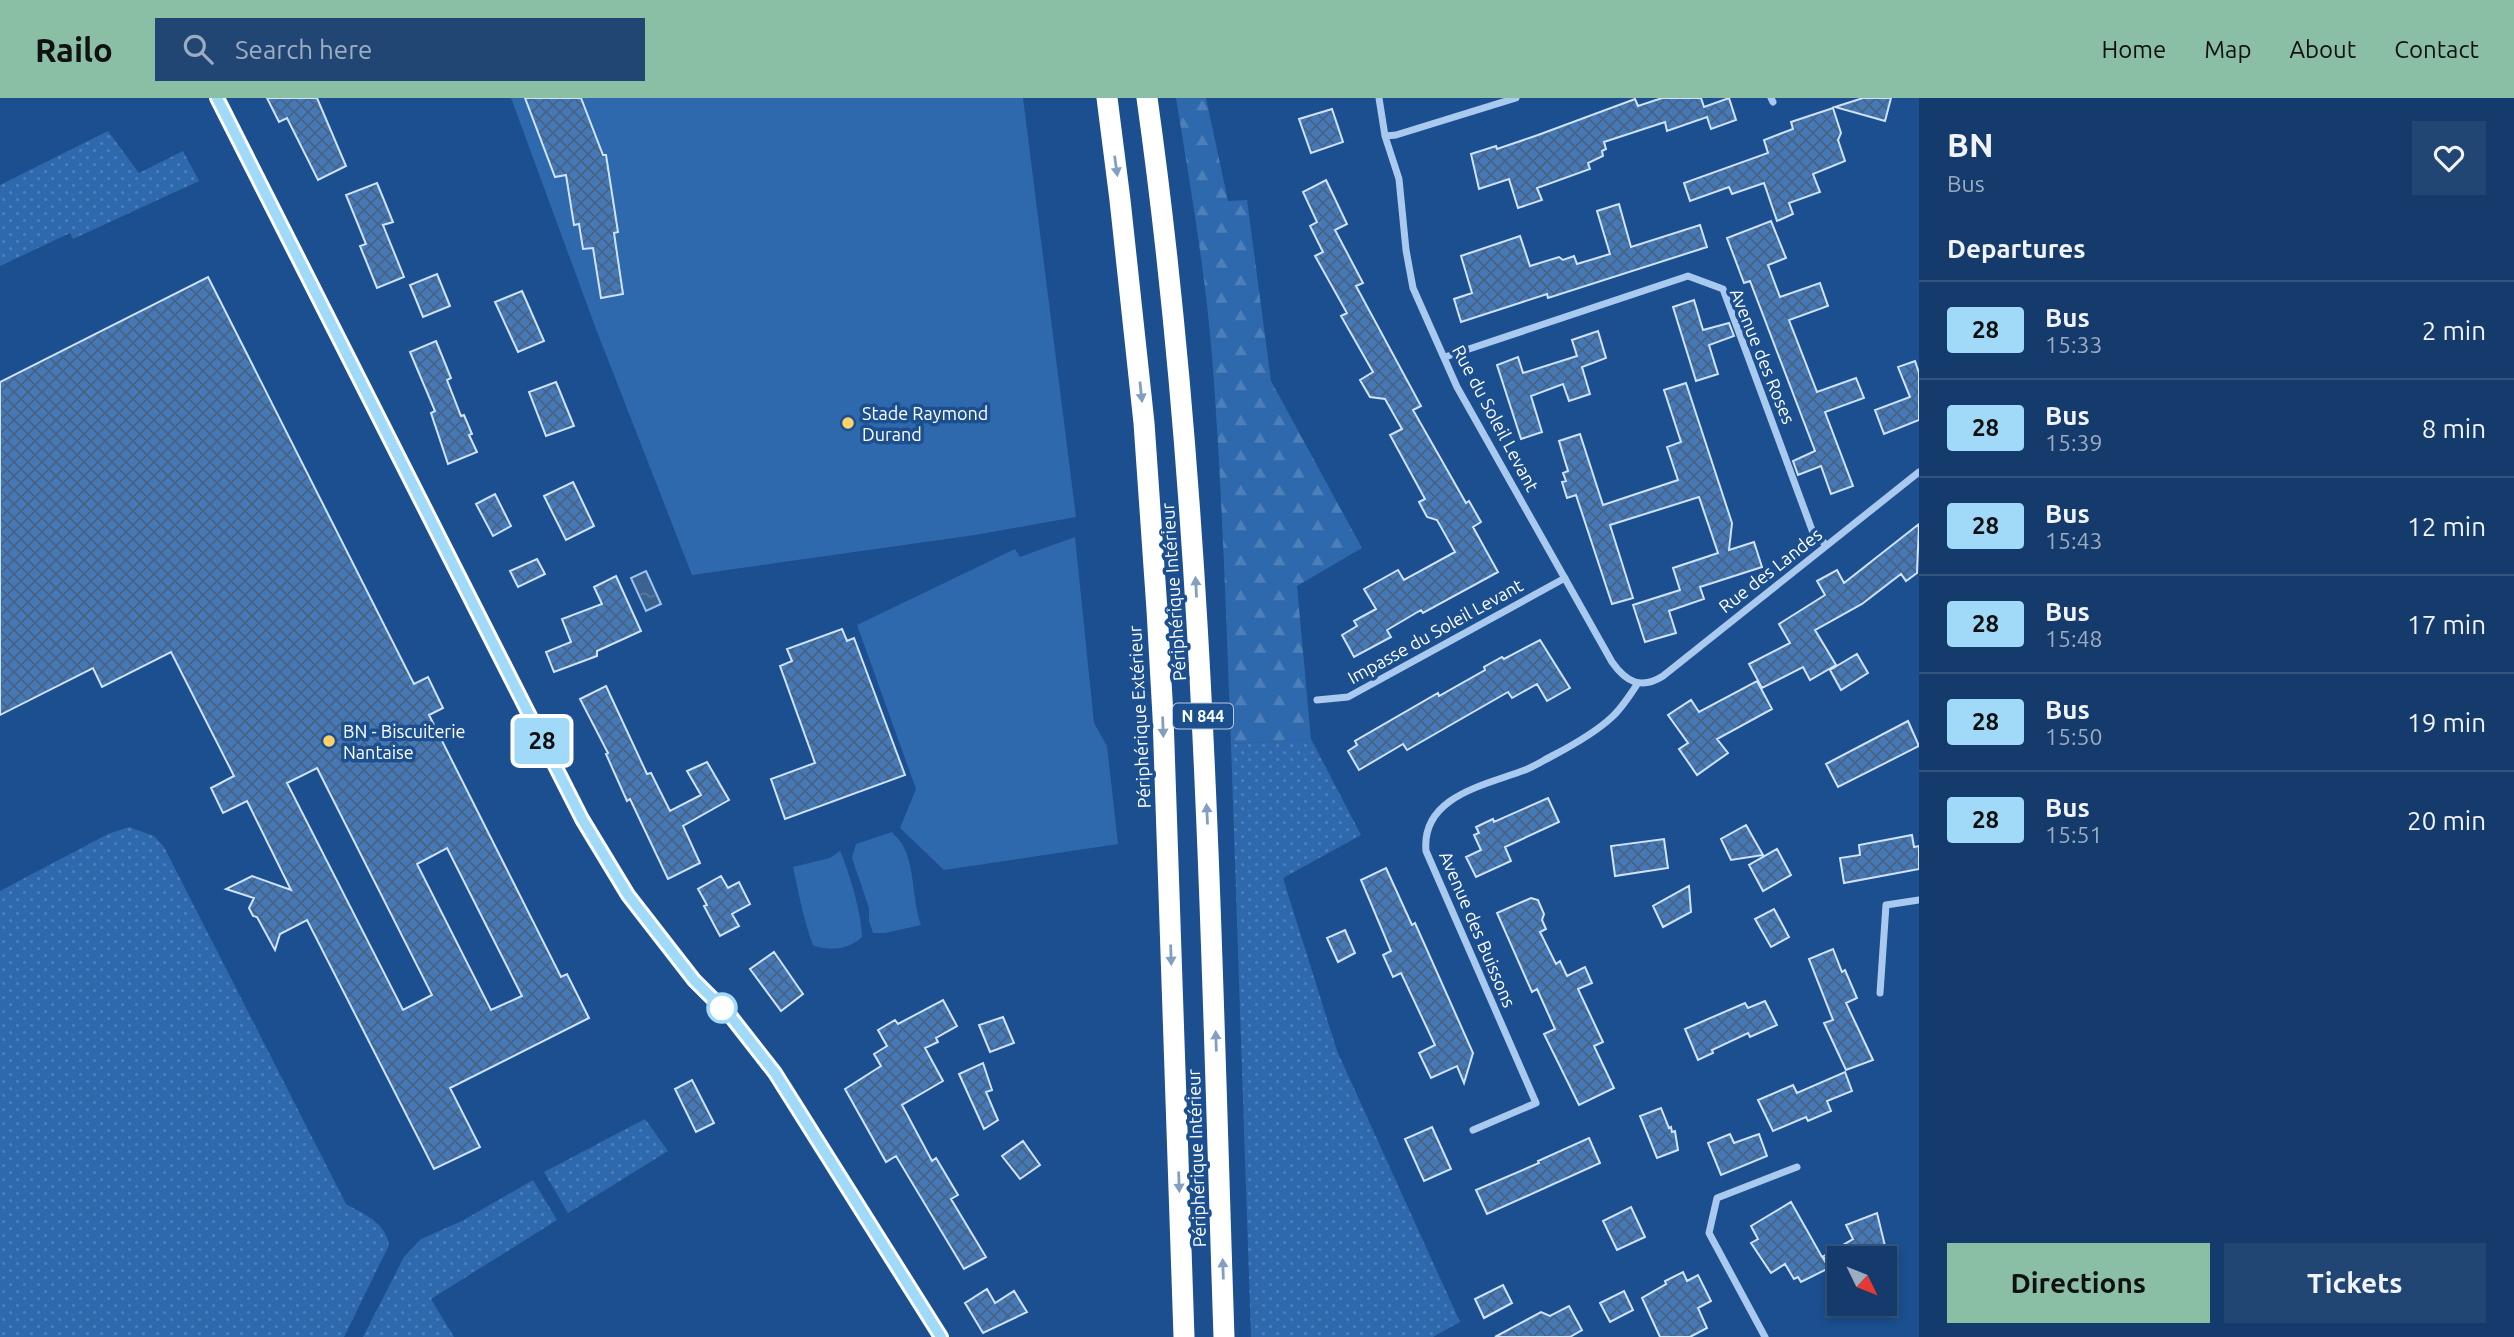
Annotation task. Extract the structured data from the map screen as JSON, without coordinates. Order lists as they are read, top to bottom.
{
  "streets": {
    "highway": ["Périphérique Intérieur", "N 844", "Périphérique Extérieur"],
    "street": [
      "Avenue des Roses",
      "Rue du Soleil Levant",
      "Rue des Landes",
      "Impasse du Soleil Levant",
      "Avenue des Buissons"
    ]
  },
  "crossings": [
    ["Avenue des Roses", "Rue du Soleil Levant"],
    ["Avenue des Roses", "Rue des Landes"],
    ["Rue du Soleil Levant", "Rue des Landes"],
    ["Rue du Soleil Levant", "Impasse du Soleil Levant"],
    ["Rue du Soleil Levant", "Avenue des Buissons"],
    ["Rue des Landes", "Avenue des Buissons"]
  ],
  "one_way": ["Périphérique Intérieur", "Périphérique Extérieur"],
  "places": ["Stade Raymond Durand", "BN - Biscuiterie Nantaise"],
  "lines": ["bus line 28"],
  "north": "bottom right",
  "page": {
    "header": "Railo",
    "search": "Search here",
    "nav": [
      "Home",
      "Map",
      "About",
      "Contact"
    ],
    "on_map": "28",
    "heading": [
      ["BN", "Bus"],
      "Departures"
    ],
    "list": [
      {
        "mark": "28",
        "name": "Bus",
        "note": "15:33",
        "value": "2 min"
      },
      {
        "mark": "28",
        "name": "Bus",
        "note": "15:39",
        "value": "8 min"
      },
      {
        "mark": "28",
        "name": "Bus",
        "note": "15:43",
        "value": "12 min"
      },
      {
        "mark": "28",
        "name": "Bus",
        "note": "15:48",
        "value": "17 min"
      },
      {
        "mark": "28",
        "name": "Bus",
        "note": "15:50",
        "value": "19 min"
      },
      {
        "mark": "28",
        "name": "Bus",
        "note": "15:51",
        "value": "20 min"
      }
    ],
    "buttons": ["Directions", "Tickets"]
  }
}
